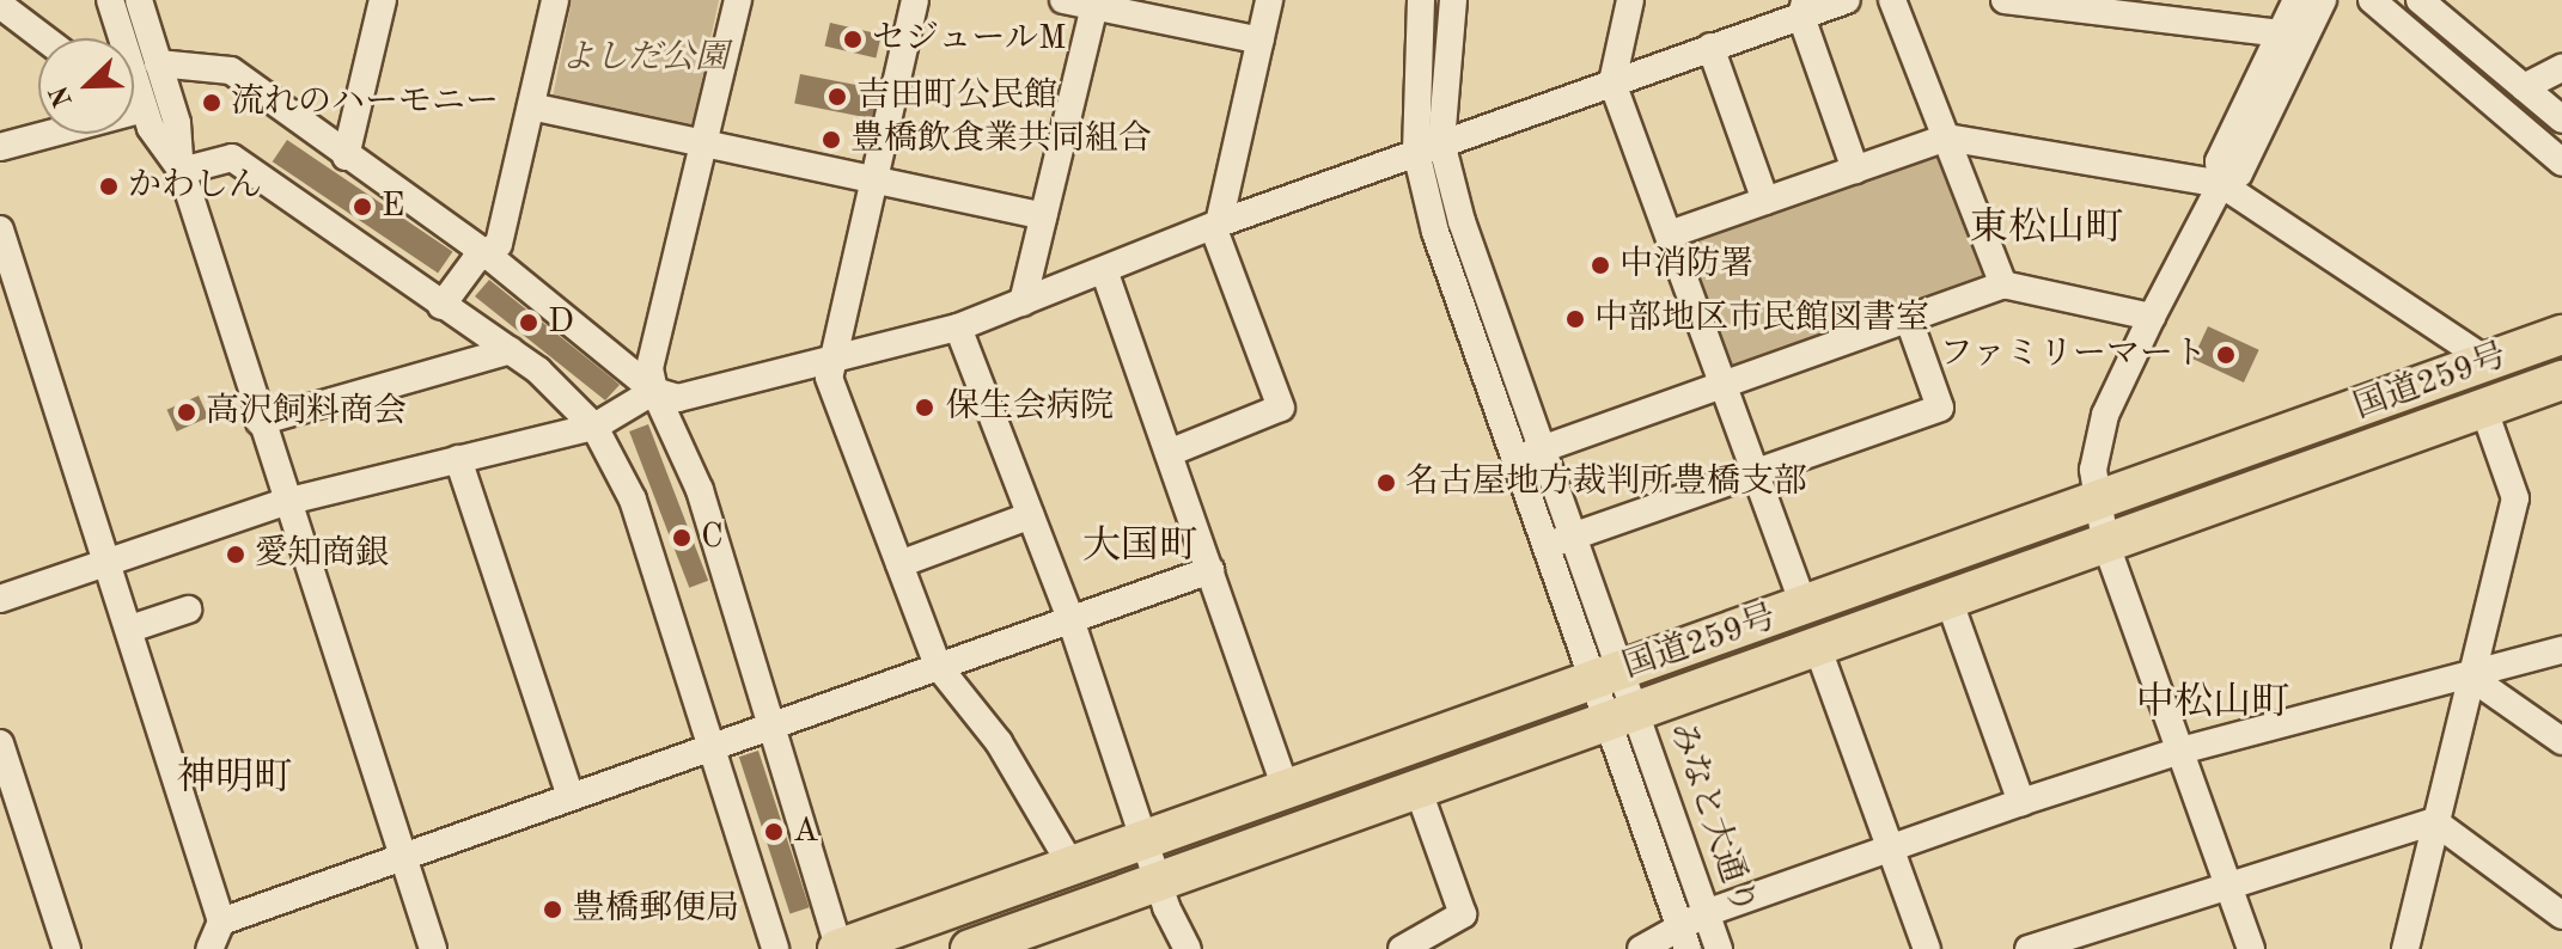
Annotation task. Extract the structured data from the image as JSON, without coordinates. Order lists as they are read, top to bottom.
{
  "streets": {
    "highway": ["国道259号"],
    "street": ["みなと大通り"]
  },
  "crossings": [
    ["国道259号", "みなと大通り"]
  ],
  "districts": [
    "東松山町",
    "大国町",
    "中松山町",
    "神明町"
  ],
  "parks": ["よしだ公園"],
  "places": [
    "セジュールM",
    "吉田町公民館",
    "流れのハーモニー",
    "豊橋飲食業共同組合",
    "かわしん",
    "E",
    "中消防署",
    "中部地区市民館図書室",
    "D",
    "ファミリーマート",
    "保生会病院",
    "高沢飼料商会",
    "名古屋地方裁判所豊橋支部",
    "C",
    "愛知商銀",
    "A",
    "豊橋郵便局"
  ],
  "north": "bottom left"
}
